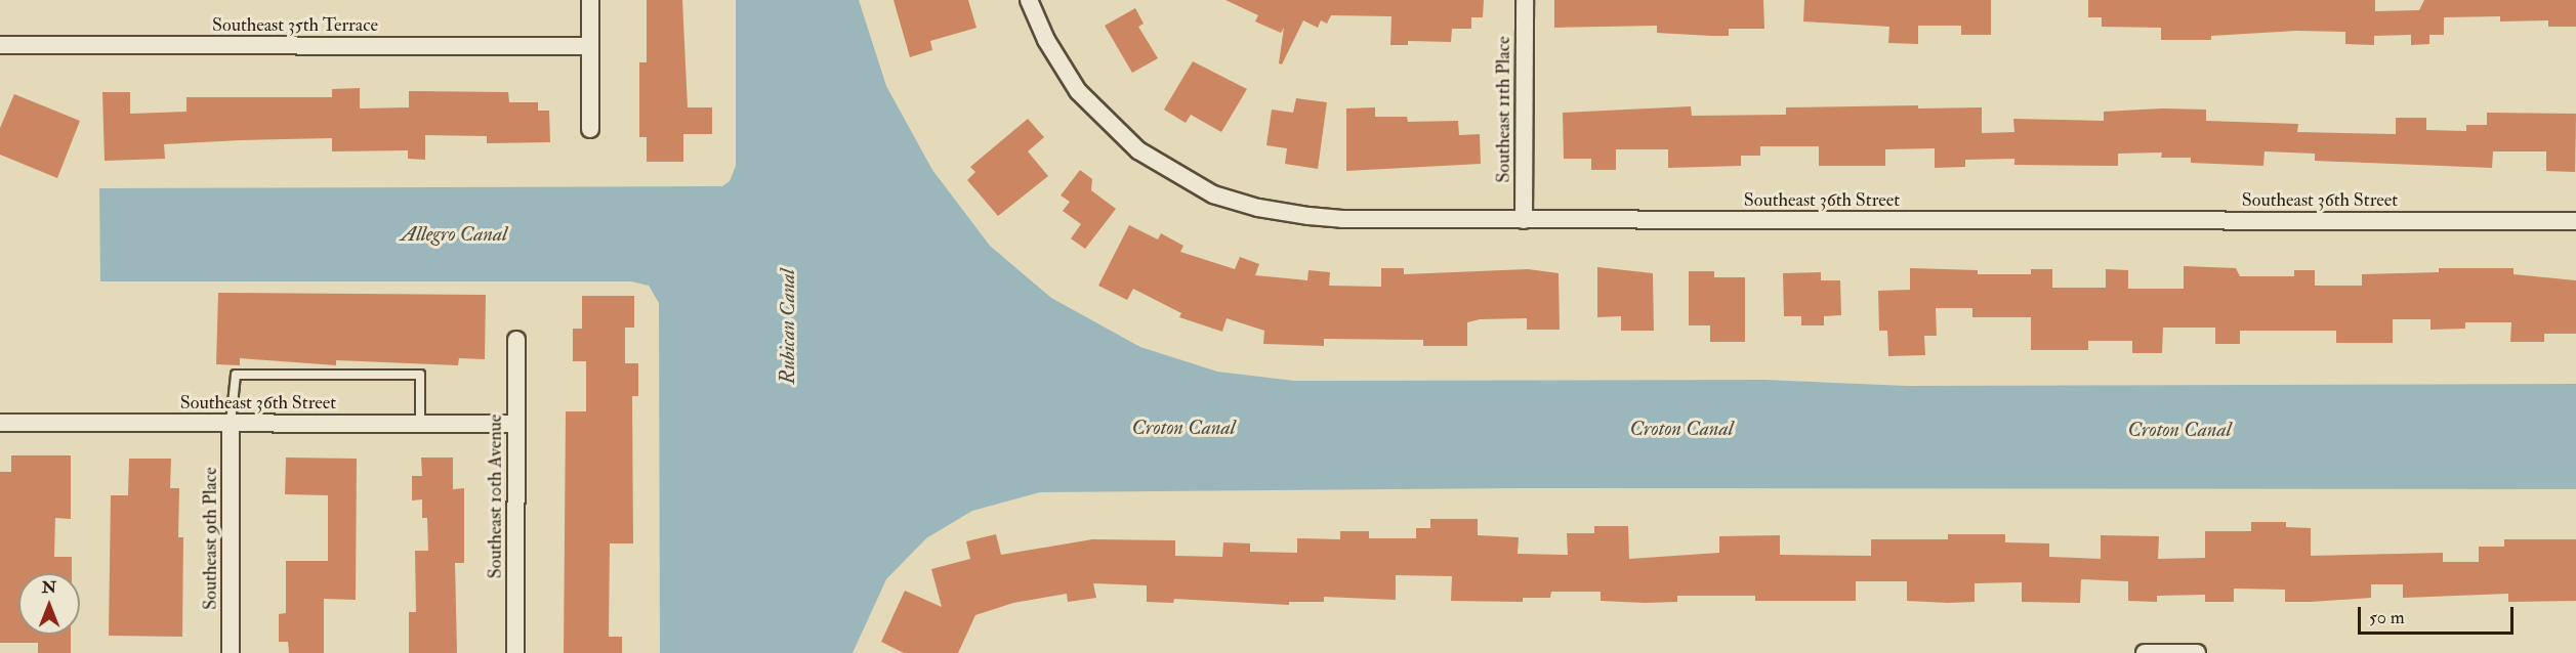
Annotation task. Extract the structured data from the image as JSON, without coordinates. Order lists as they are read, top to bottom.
{
  "streets": {
    "street": [
      "Southeast 35th Terrace",
      "Southeast 11th Place",
      "Southeast 36th Street",
      "Southeast 10th Avenue",
      "Southeast 9th Place"
    ]
  },
  "crossings": [
    ["Southeast 11th Place", "Southeast 36th Street"],
    ["Southeast 36th Street", "Southeast 10th Avenue"],
    ["Southeast 36th Street", "Southeast 9th Place"]
  ],
  "water": ["Allegro Canal", "Rubican Canal", "Croton Canal"],
  "scale_bar": "50 m",
  "north": "top"
}
